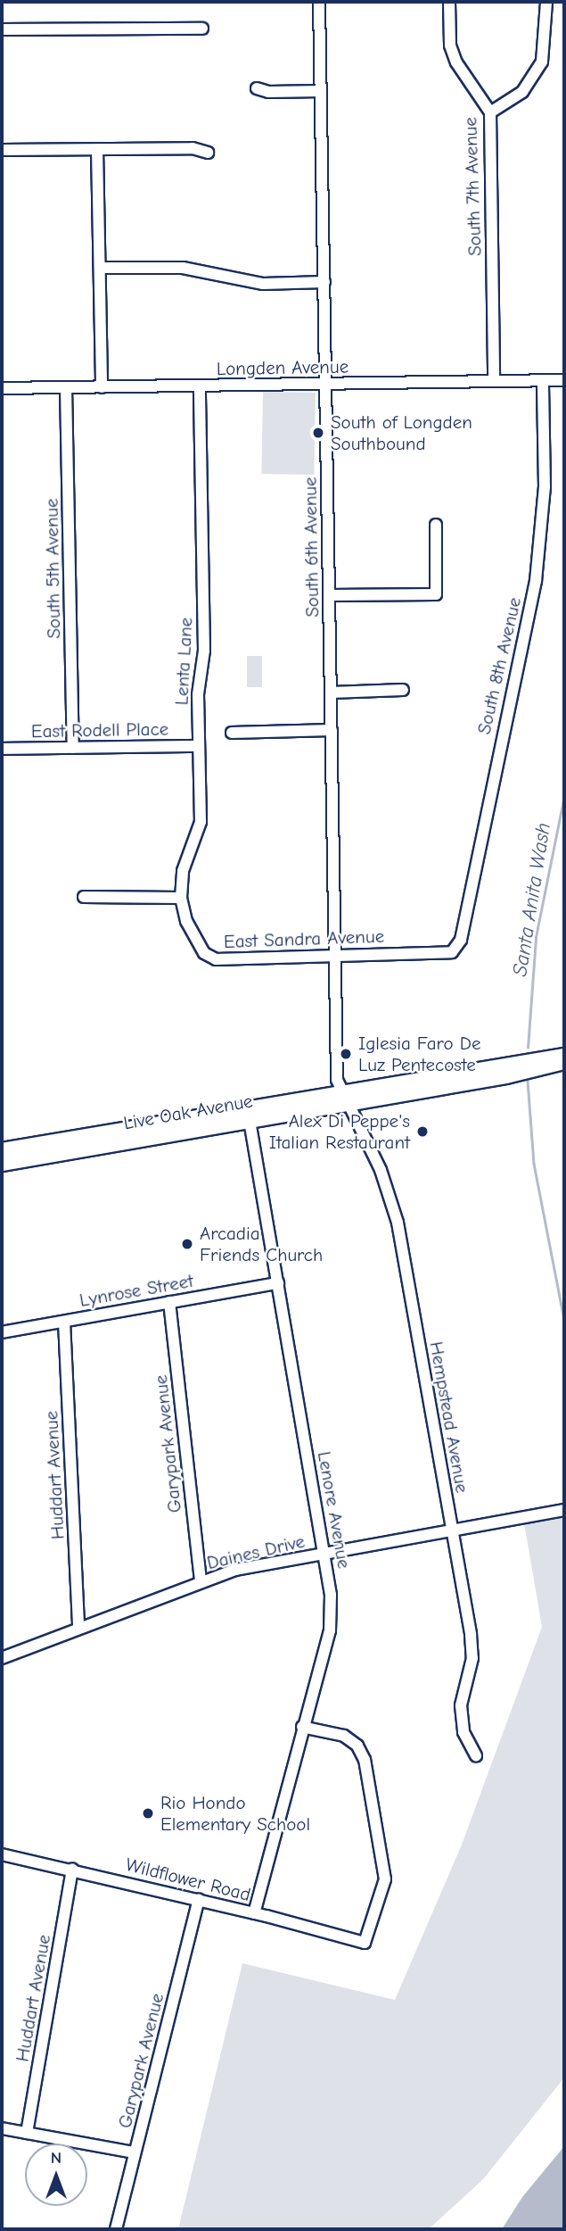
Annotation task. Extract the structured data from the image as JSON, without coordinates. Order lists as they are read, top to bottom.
{
  "streets": {
    "main road": ["Live Oak Avenue"],
    "street": [
      "South 7th Avenue",
      "Longden Avenue",
      "South 6th Avenue",
      "South 5th Avenue",
      "Lenta Lane",
      "South 8th Avenue",
      "East Rodell Place",
      "East Sandra Avenue",
      "Lynrose Street",
      "Hempstead Avenue",
      "Garypark Avenue",
      "Huddart Avenue",
      "Lenore Avenue",
      "Daines Drive",
      "Wildflower Road"
    ]
  },
  "crossings": [
    ["South 7th Avenue", "Longden Avenue"],
    ["Longden Avenue", "South 6th Avenue"],
    ["Longden Avenue", "South 5th Avenue"],
    ["Longden Avenue", "Lenta Lane"],
    ["Longden Avenue", "South 8th Avenue"],
    ["South 6th Avenue", "East Sandra Avenue"],
    ["South 6th Avenue", "Live Oak Avenue"],
    ["South 6th Avenue", "Hempstead Avenue"],
    ["South 5th Avenue", "East Rodell Place"],
    ["Lenta Lane", "East Rodell Place"],
    ["Lenta Lane", "East Sandra Avenue"],
    ["South 8th Avenue", "East Sandra Avenue"],
    ["Live Oak Avenue", "Hempstead Avenue"],
    ["Live Oak Avenue", "Lenore Avenue"],
    ["Lynrose Street", "Garypark Avenue"],
    ["Lynrose Street", "Huddart Avenue"],
    ["Lynrose Street", "Lenore Avenue"],
    ["Hempstead Avenue", "Daines Drive"],
    ["Garypark Avenue", "Daines Drive"],
    ["Garypark Avenue", "Wildflower Road"],
    ["Huddart Avenue", "Daines Drive"],
    ["Huddart Avenue", "Wildflower Road"],
    ["Lenore Avenue", "Daines Drive"],
    ["Lenore Avenue", "Wildflower Road"]
  ],
  "water": ["Santa Anita Wash"],
  "places": [
    "South of Longden Southbound",
    "Iglesia Faro De Luz Pentecoste",
    "Alex Di Peppe's Italian Restaurant",
    "Arcadia Friends Church",
    "Rio Hondo Elementary School"
  ],
  "north": "top"
}
